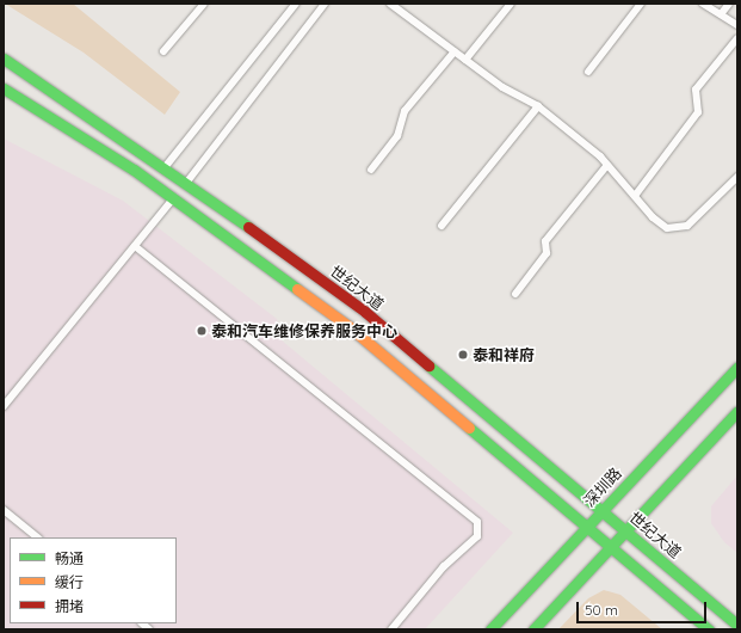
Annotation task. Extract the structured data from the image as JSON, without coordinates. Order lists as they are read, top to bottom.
{
  "streets": {
    "street": ["世纪大道", "深圳路"]
  },
  "crossings": [
    ["世纪大道", "深圳路"]
  ],
  "places": ["泰和汽车维修保养服务中心", "泰和祥府"],
  "legend": ["畅通", "缓行", "拥堵"],
  "scale_bar": "50 m"
}
